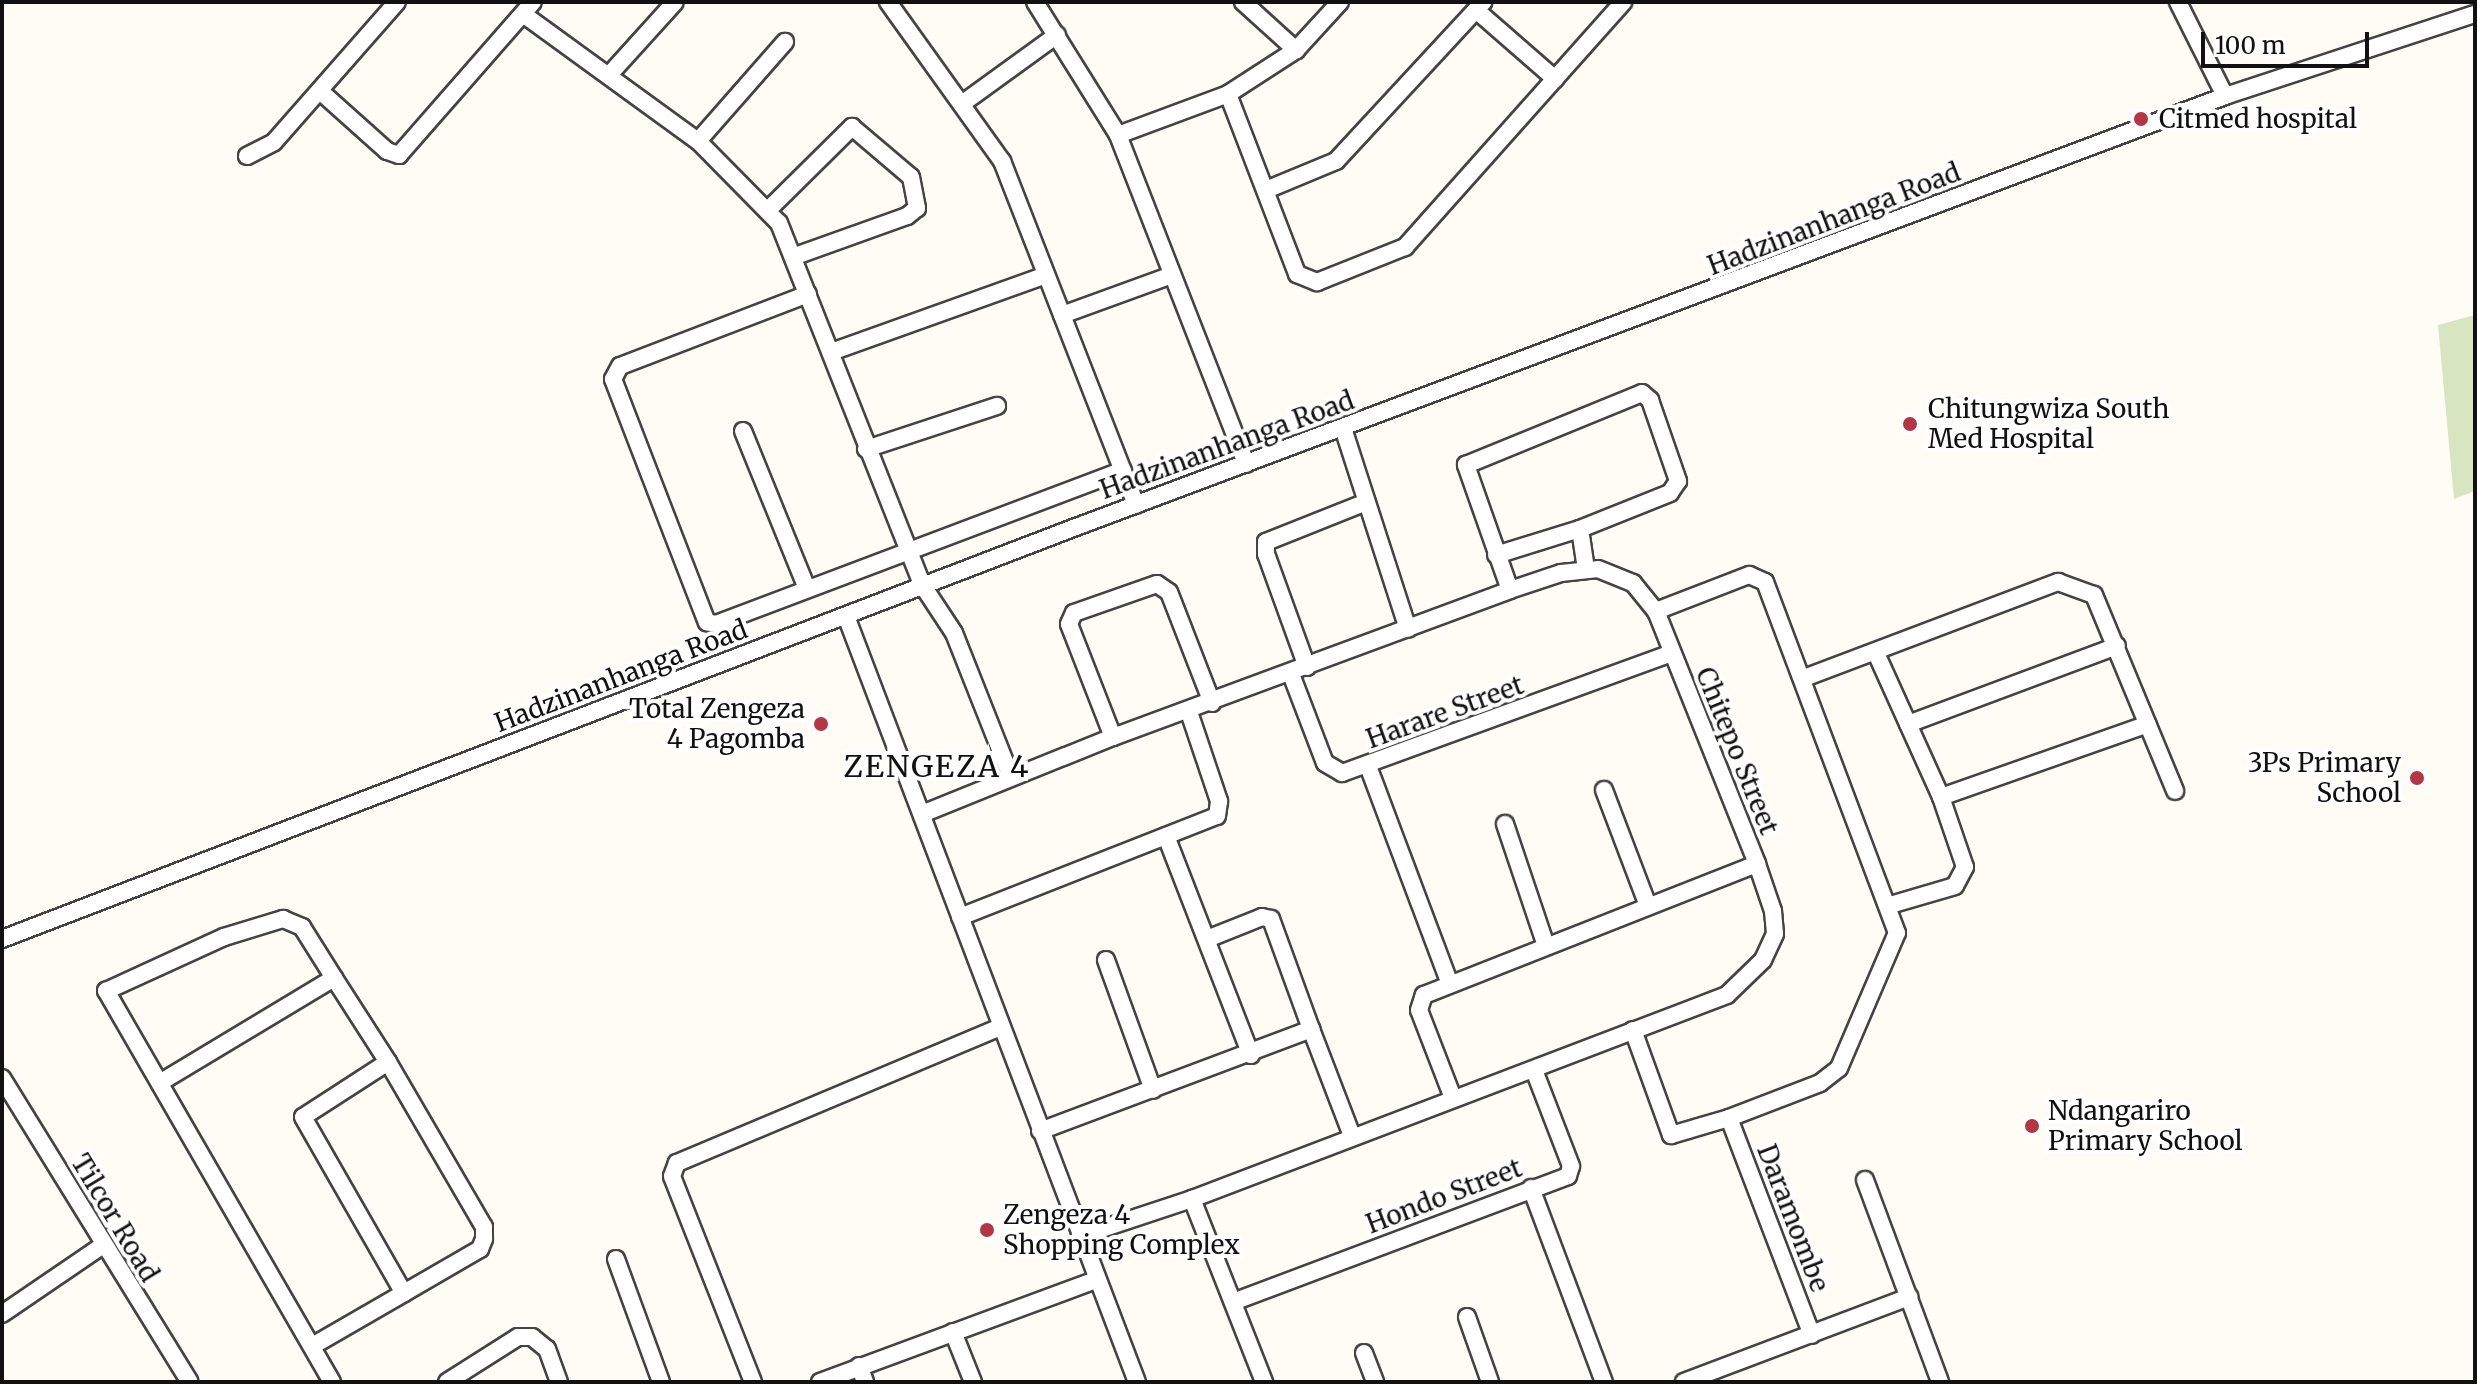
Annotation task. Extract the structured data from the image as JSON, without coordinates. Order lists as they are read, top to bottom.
{
  "streets": {
    "street": [
      "Hadzinanhanga Road",
      "Harare Street",
      "Chitepo Street",
      "Hondo Street",
      "Tilcor Road",
      "Daramombe"
    ]
  },
  "crossings": [
    ["Harare Street", "Chitepo Street"],
    ["Chitepo Street", "Hondo Street"]
  ],
  "districts": ["ZENGEZA 4"],
  "places": [
    "Citmed hospital",
    "Chitungwiza South Med Hospital",
    "Total Zengeza 4 Pagomba",
    "3Ps Primary School",
    "Ndangariro Primary School",
    "Zengeza 4 Shopping Complex"
  ],
  "scale_bar": "100 m"
}
